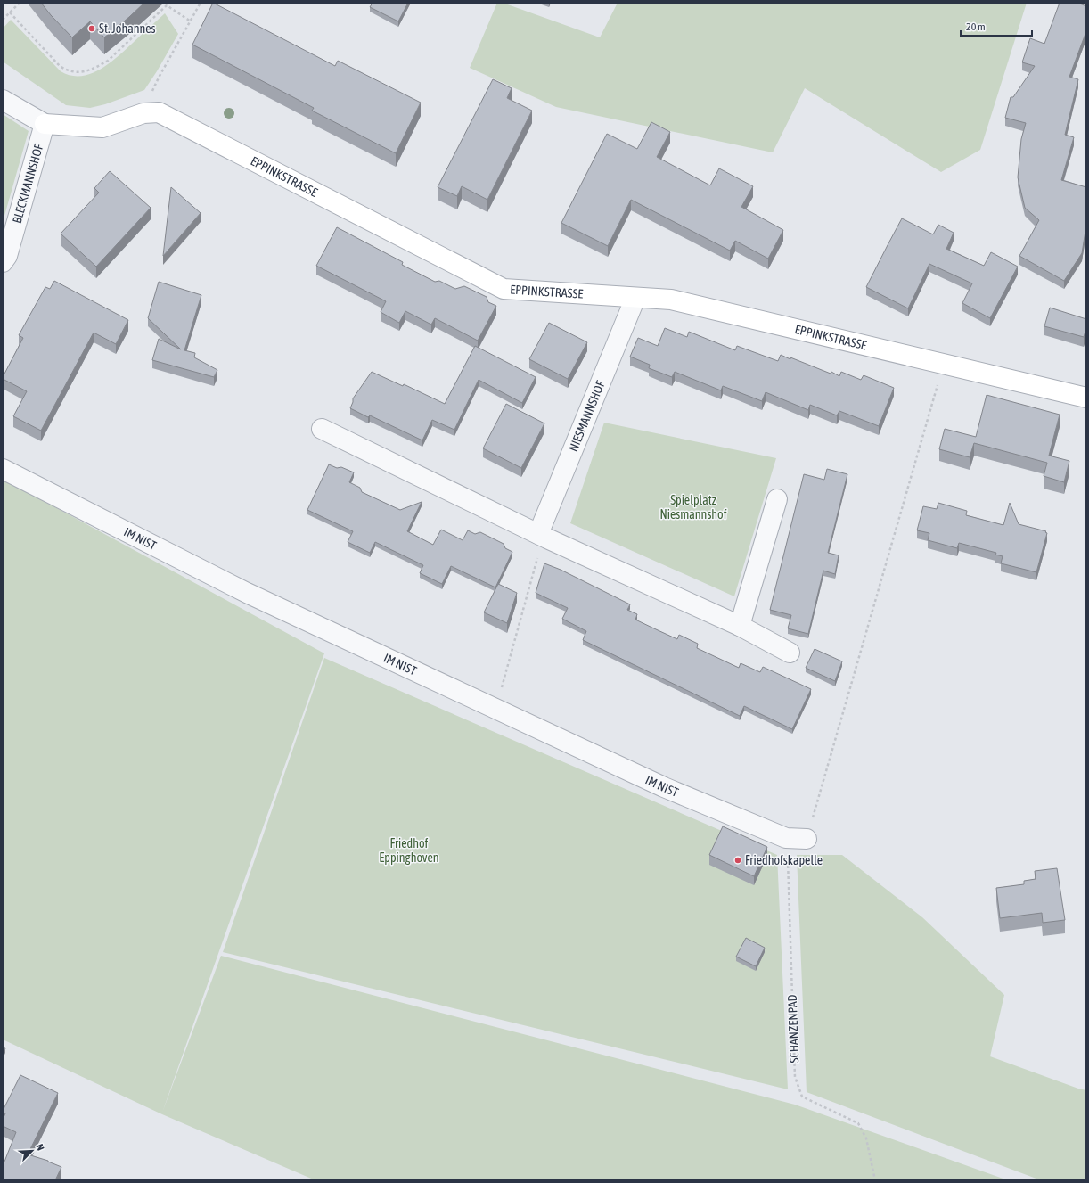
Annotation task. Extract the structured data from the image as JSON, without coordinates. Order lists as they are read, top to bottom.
{
  "streets": {
    "street": [
      "EPPINKSTRASSE",
      "BLECKMANNSHOF",
      "NIESMANNSHOF",
      "IM NIST"
    ],
    "path": ["SCHANZENPAD"]
  },
  "crossings": [
    ["EPPINKSTRASSE", "BLECKMANNSHOF"],
    ["EPPINKSTRASSE", "NIESMANNSHOF"],
    ["IM NIST", "SCHANZENPAD"]
  ],
  "parks": ["Spielplatz Niesmannshof", "Friedhof Eppinghoven"],
  "places": ["St. Johannes", "Friedhofskapelle"],
  "scale_bar": "20 m",
  "north": "top right"
}
